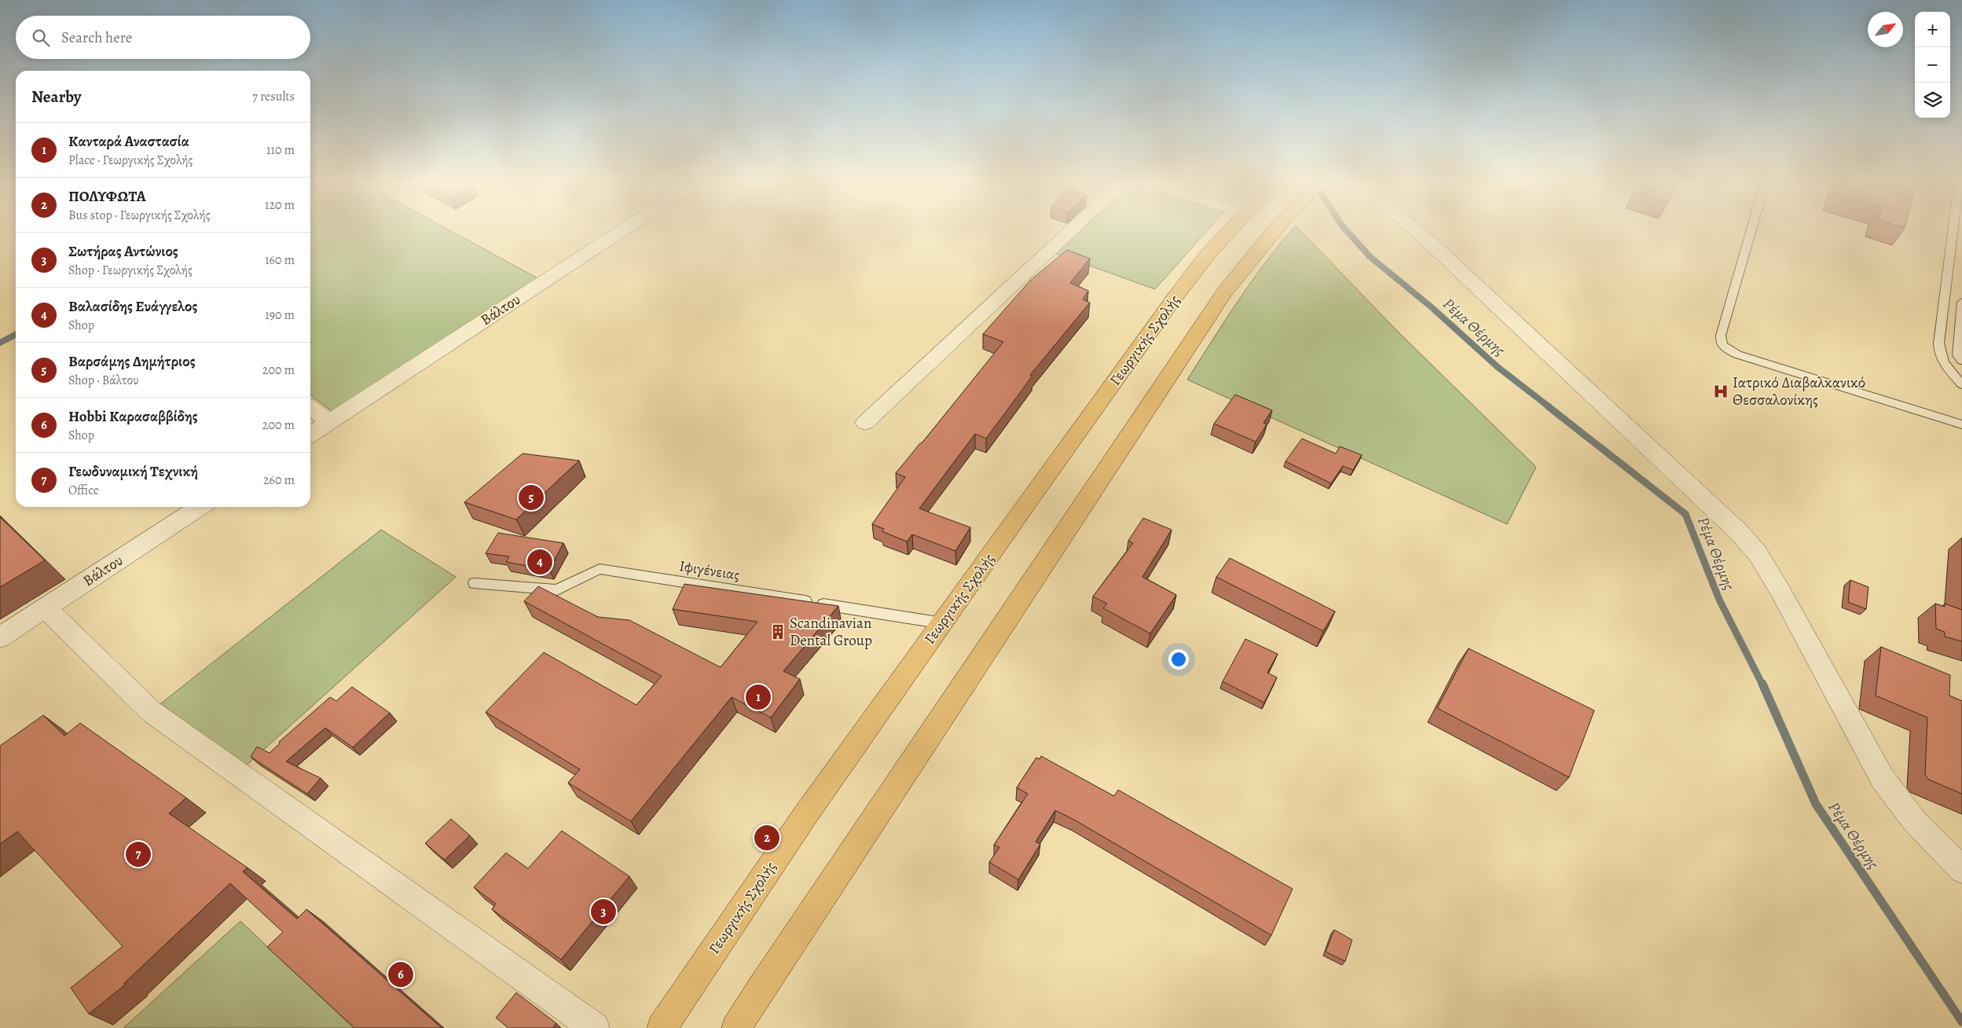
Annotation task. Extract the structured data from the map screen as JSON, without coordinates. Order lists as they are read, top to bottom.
{
  "streets": {
    "main road": ["Γεωργικής Σχολής"],
    "street": ["Βάλτου"],
    "lane": ["Ιφιγένειας"]
  },
  "crossings": [
    ["Γεωργικής Σχολής", "Ιφιγένειας"]
  ],
  "water": ["Ρέμα Θέρμης"],
  "places": {
    "hospital": ["Ιατρικό Διαβαλκανικό Θεσσαλονίκης"],
    "building": ["Scandinavian Dental Group"]
  },
  "north": "top right",
  "page": {
    "map_buttons": ["+", "−"],
    "search": "Search here",
    "heading": ["Nearby", "7 results"],
    "list": [
      {
        "mark": "1",
        "name": "Κανταρά Αναστασία",
        "note": "Place · Γεωργικής Σχολής",
        "value": "110 m"
      },
      {
        "mark": "2",
        "name": "ΠΟΛΥΦΩΤΑ",
        "note": "Bus stop · Γεωργικής Σχολής",
        "value": "120 m"
      },
      {
        "mark": "3",
        "name": "Σωτήρας Αντώνιος",
        "note": "Shop · Γεωργικής Σχολής",
        "value": "160 m"
      },
      {
        "mark": "4",
        "name": "Βαλασίδης Ευάγγελος",
        "note": "Shop",
        "value": "190 m"
      },
      {
        "mark": "5",
        "name": "Βαρσάμης Δημήτριος",
        "note": "Shop · Βάλτου",
        "value": "200 m"
      },
      {
        "mark": "6",
        "name": "Hobbi Καρασαββίδης",
        "note": "Shop",
        "value": "200 m"
      },
      {
        "mark": "7",
        "name": "Γεωδυναμική Τεχνική",
        "note": "Office",
        "value": "260 m"
      }
    ],
    "pins": [
      "5",
      "4",
      "1",
      "2",
      "7",
      "3",
      "6"
    ]
  }
}
